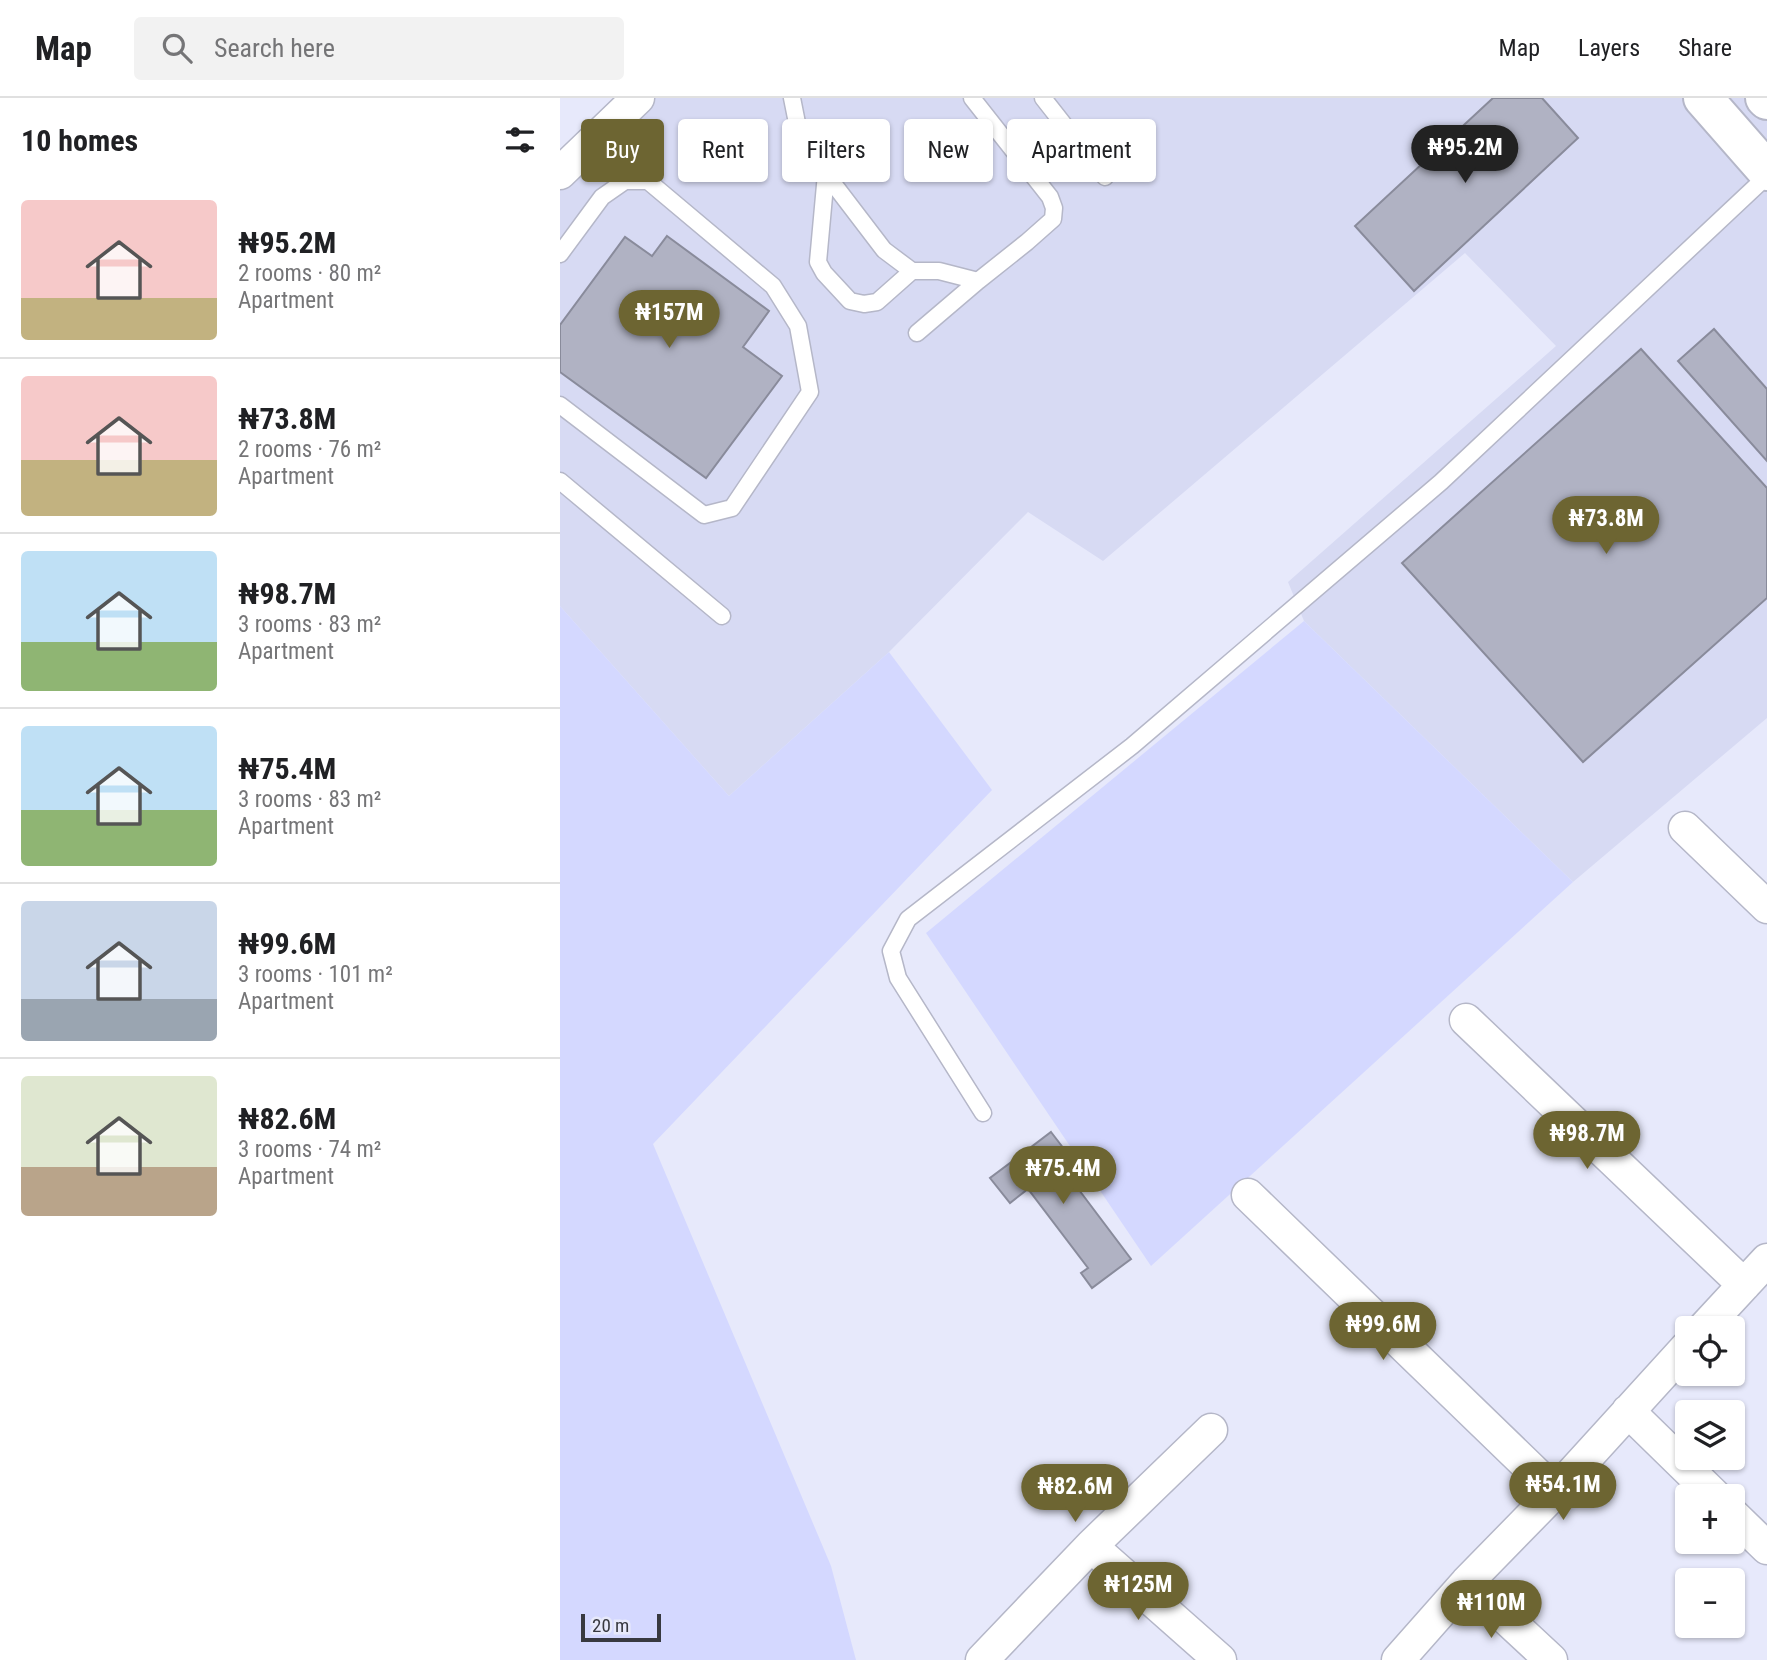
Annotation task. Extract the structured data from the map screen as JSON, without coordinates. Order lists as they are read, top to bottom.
{
  "scale_bar": "20 m",
  "page": {
    "header": "Map",
    "search": "Search here",
    "nav": ["Map", "Layers", "Share"],
    "heading": "10 homes",
    "chip": [
      "Buy",
      "Rent",
      "Filters",
      "New",
      "Apartment"
    ],
    "price": [
      "₦95.2M",
      "₦157M",
      "₦73.8M",
      "₦98.7M",
      "₦75.4M",
      "₦99.6M",
      "₦54.1M",
      "₦82.6M",
      "₦125M",
      "₦110M"
    ],
    "list": [
      {
        "name": "₦95.2M",
        "note": "2 rooms · 80 m² · Apartment"
      },
      {
        "name": "₦73.8M",
        "note": "2 rooms · 76 m² · Apartment"
      },
      {
        "name": "₦98.7M",
        "note": "3 rooms · 83 m² · Apartment"
      },
      {
        "name": "₦75.4M",
        "note": "3 rooms · 83 m² · Apartment"
      },
      {
        "name": "₦99.6M",
        "note": "3 rooms · 101 m² · Apartment"
      },
      {
        "name": "₦82.6M",
        "note": "3 rooms · 74 m² · Apartment"
      }
    ],
    "map_buttons": ["+", "−"],
    "scale": "20 m"
  }
}
